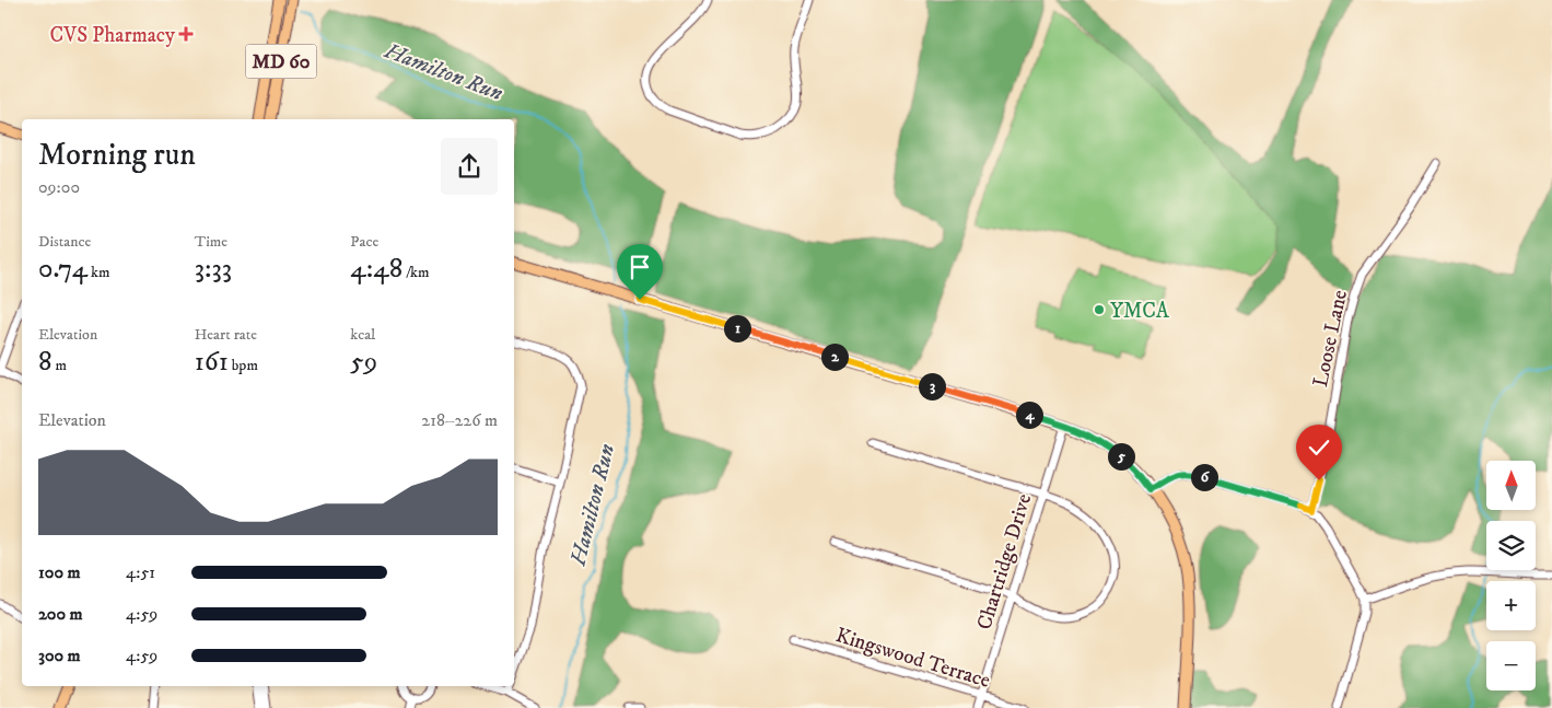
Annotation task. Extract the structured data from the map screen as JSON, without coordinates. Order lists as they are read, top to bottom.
{
  "streets": {
    "main road": ["MD 60"],
    "street": ["Loose Lane", "Chartridge Drive", "Kingswood Terrace"]
  },
  "crossings": [
    ["Chartridge Drive", "Kingswood Terrace"]
  ],
  "water": ["Hamilton Run"],
  "places": {
    "health": ["CVS Pharmacy"],
    "other": ["YMCA"]
  },
  "north": "top",
  "page": {
    "heading": ["Morning run", "09:00"],
    "stats": [
      ["Distance", "0.74 km"],
      ["Time", "3:33"],
      ["Pace", "4:48 /km"],
      ["Elevation", "8 m"],
      ["Heart rate", "161 bpm"],
      ["kcal", "59"]
    ],
    "pins": [
      "1",
      "2",
      "3",
      "4",
      "5",
      "6"
    ],
    "chart": ["Elevation", "218–226 m"],
    "map_buttons": ["+", "−"],
    "list": [
      {
        "name": "100 m",
        "note": "4:51"
      },
      {
        "name": "200 m",
        "note": "4:59"
      },
      {
        "name": "300 m",
        "note": "4:59"
      }
    ]
  }
}
